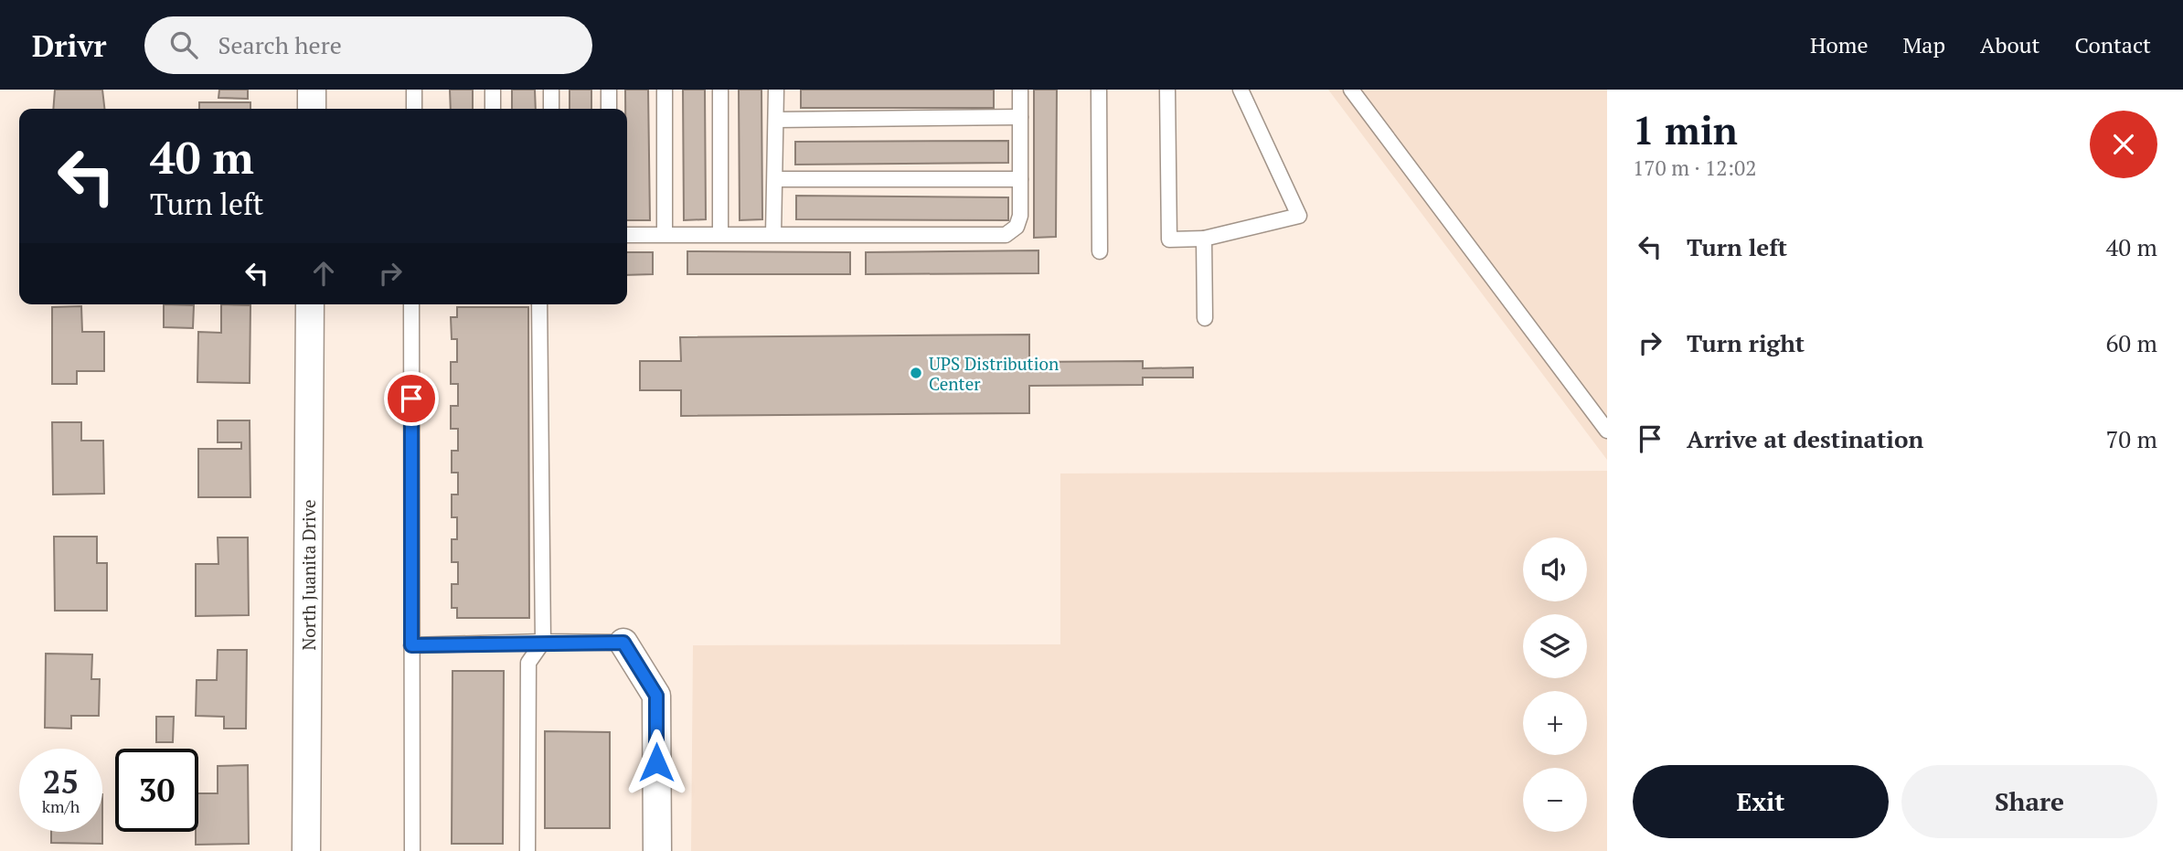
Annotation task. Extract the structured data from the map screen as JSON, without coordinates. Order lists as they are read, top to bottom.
{
  "streets": {
    "street": ["North Juanita Drive"]
  },
  "places": ["UPS Distribution Center"],
  "page": {
    "header": "Drivr",
    "search": "Search here",
    "nav": [
      "Home",
      "Map",
      "About",
      "Contact"
    ],
    "heading": ["1 min", "170 m · 12:02"],
    "turn": ["40 m", "Turn left"],
    "list": [
      {
        "name": "Turn left",
        "value": "40 m"
      },
      {
        "name": "Turn right",
        "value": "60 m"
      },
      {
        "name": "Arrive at destination",
        "value": "70 m"
      }
    ],
    "map_buttons": ["+", "−"],
    "speed": "25 km/h",
    "limit": "30",
    "buttons": ["Exit", "Share"]
  }
}
